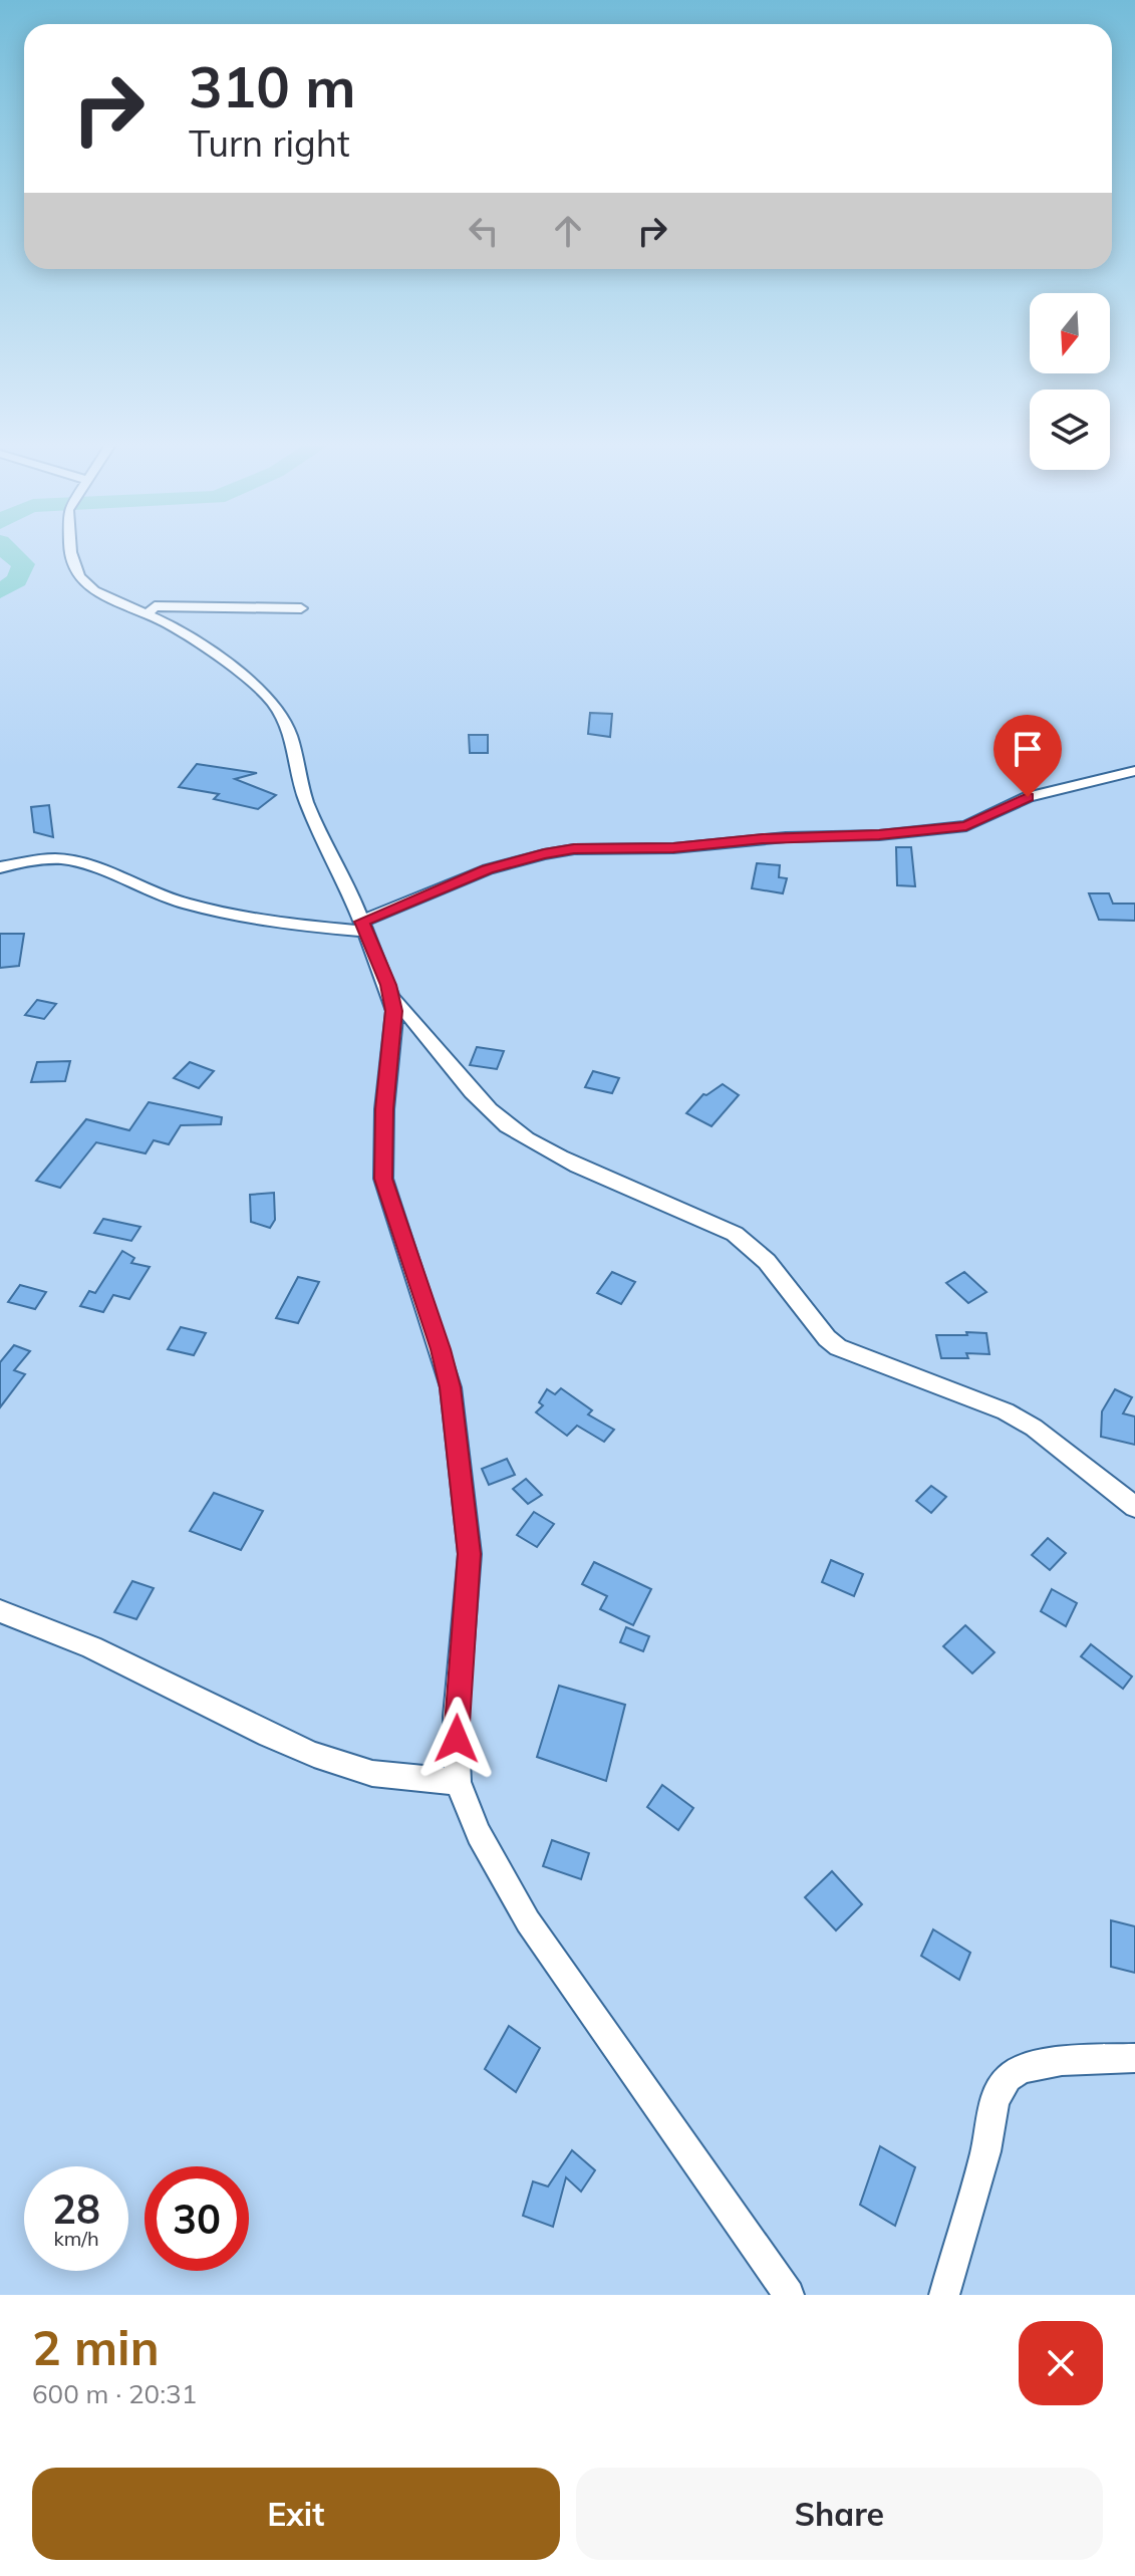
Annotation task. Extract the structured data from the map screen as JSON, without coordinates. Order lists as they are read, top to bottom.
{
  "north": "bottom",
  "page": {
    "turn": ["310 m", "Turn right"],
    "speed": "28 km/h",
    "limit": "30",
    "heading": ["2 min", "600 m · 20:31"],
    "buttons": ["Exit", "Share"]
  }
}
